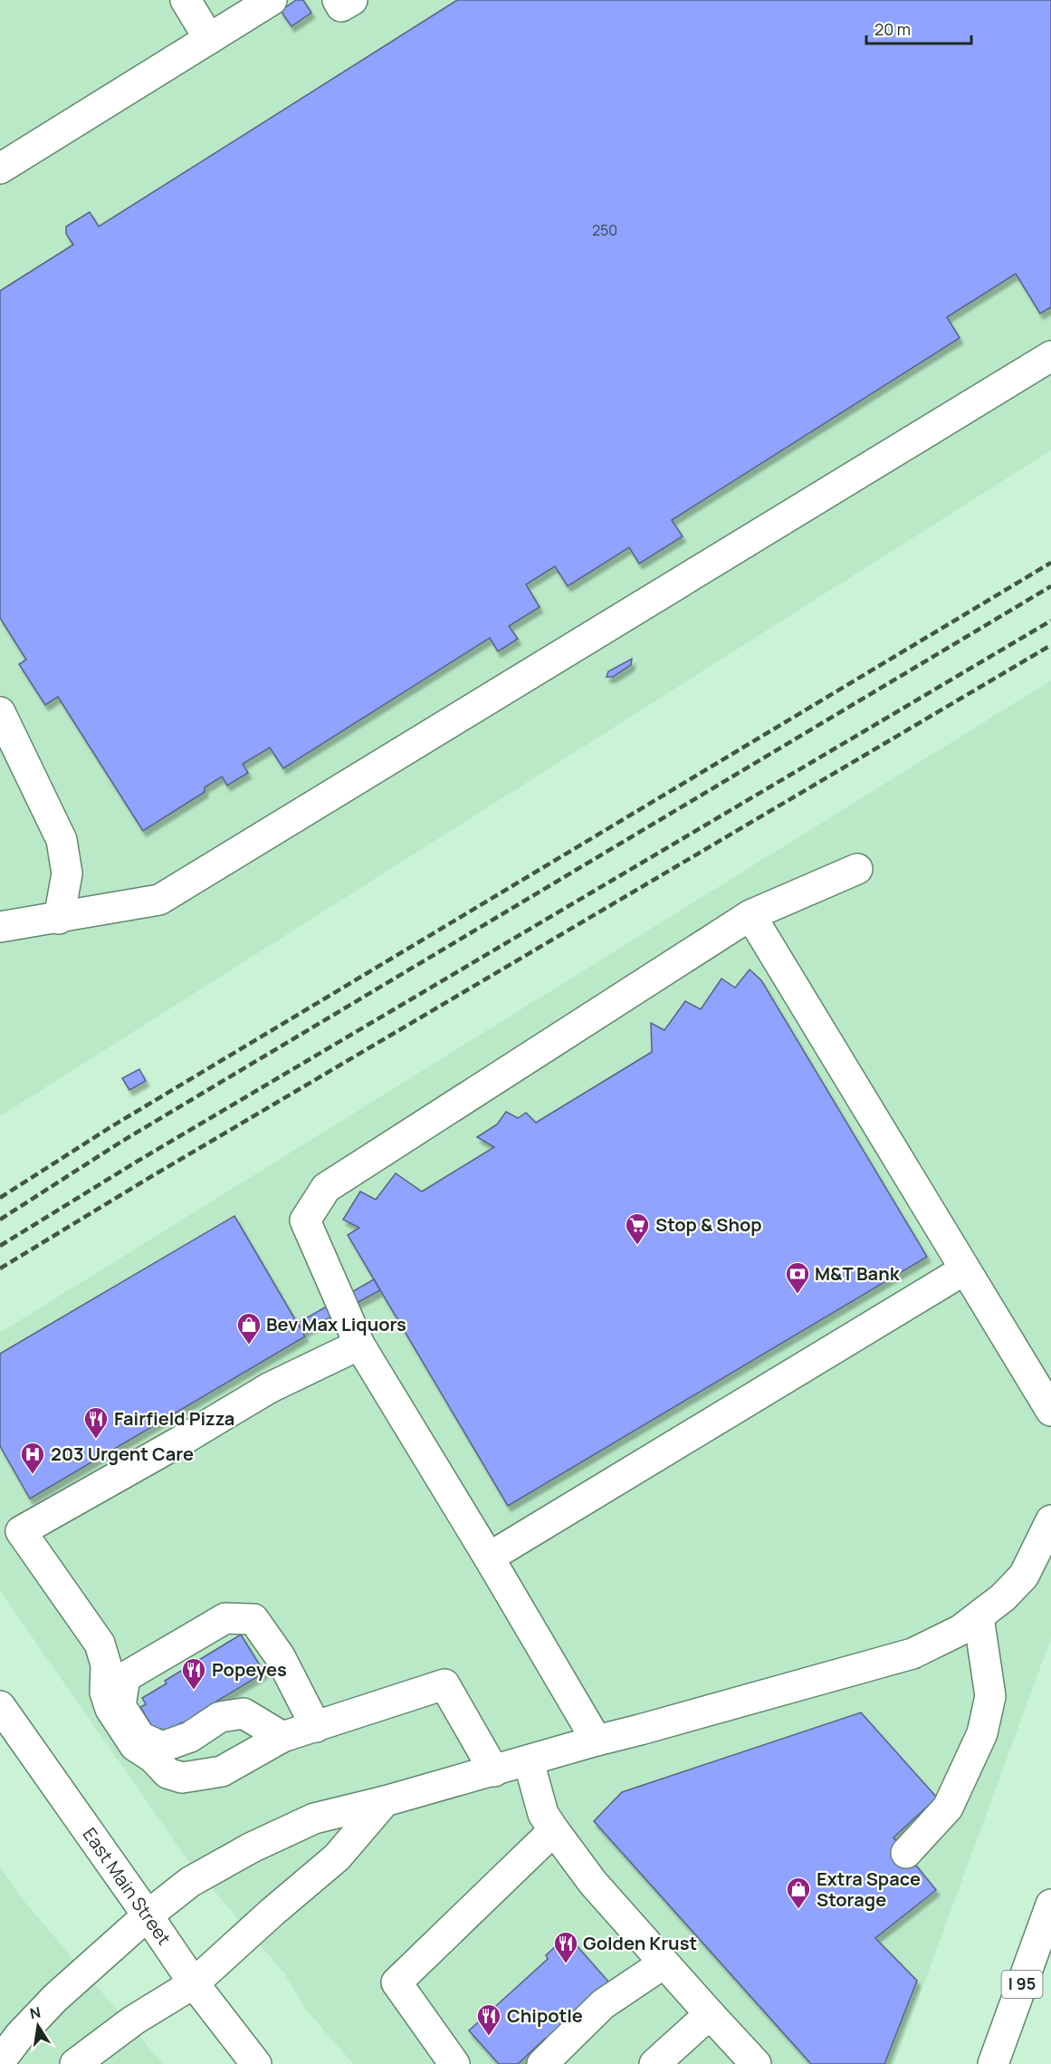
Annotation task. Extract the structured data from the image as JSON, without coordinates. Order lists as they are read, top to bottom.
{
  "streets": {
    "main road": ["East Main Street", "I 95"]
  },
  "places": {
    "supermarket": ["Stop & Shop"],
    "bank": ["M&T Bank"],
    "shop": ["Bev Max Liquors", "Extra Space Storage"],
    "restaurant": [
      "Fairfield Pizza",
      "Popeyes",
      "Golden Krust",
      "Chipotle"
    ],
    "hospital": ["203 Urgent Care"]
  },
  "house_numbers": ["250"],
  "scale_bar": "20 m",
  "north": "top"
}
